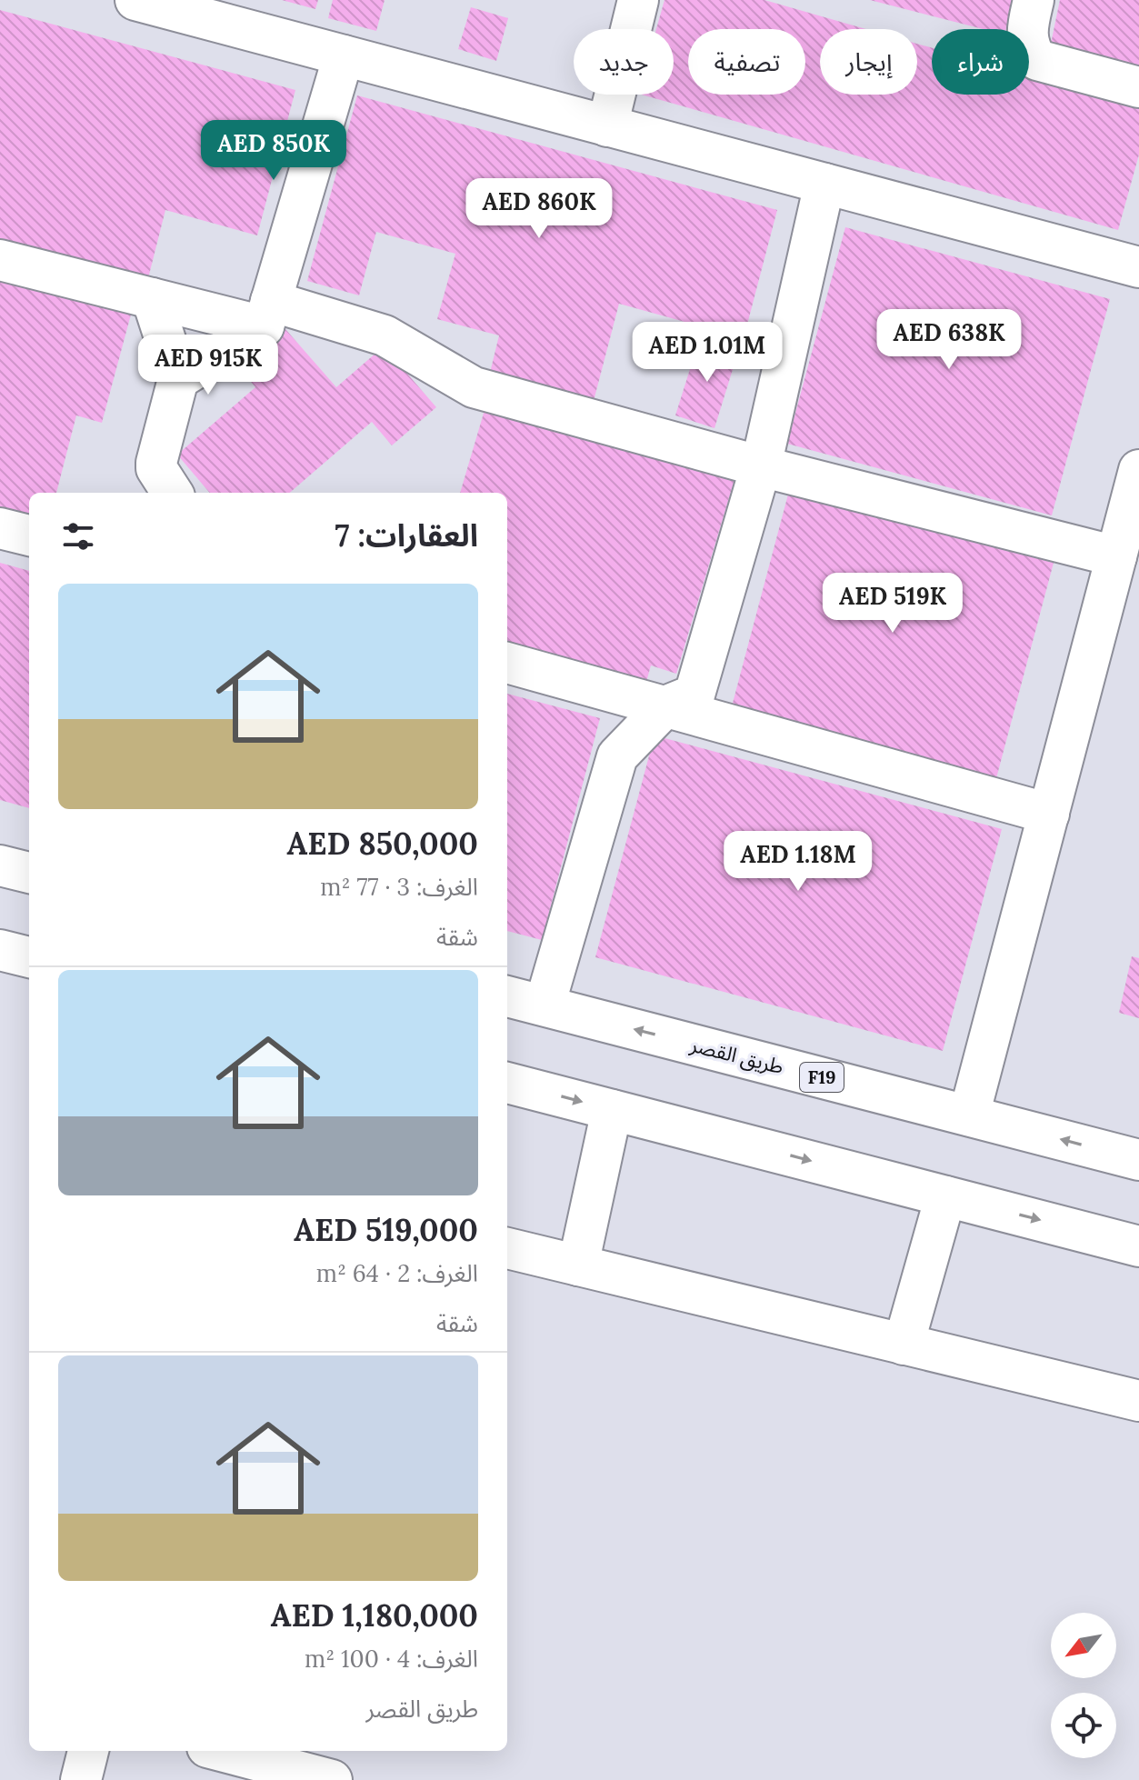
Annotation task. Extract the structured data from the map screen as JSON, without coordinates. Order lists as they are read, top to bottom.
{
  "streets": {
    "street": ["طريق القصر", "F19"]
  },
  "north": "bottom left",
  "page": {
    "chip": [
      "شراء",
      "إيجار",
      "تصفية",
      "جديد"
    ],
    "price": [
      "AED 850K",
      "AED 860K",
      "AED 638K",
      "AED 1.01M",
      "AED 915K",
      "AED 519K",
      "AED 1.18M"
    ],
    "heading": "العقارات: 7",
    "list": [
      {
        "name": "AED 850,000",
        "note": "الغرف: 3 · 77 m² · شقة"
      },
      {
        "name": "AED 519,000",
        "note": "الغرف: 2 · 64 m² · شقة"
      },
      {
        "name": "AED 1,180,000",
        "note": "الغرف: 4 · 100 m² · طريق القصر"
      }
    ]
  }
}
